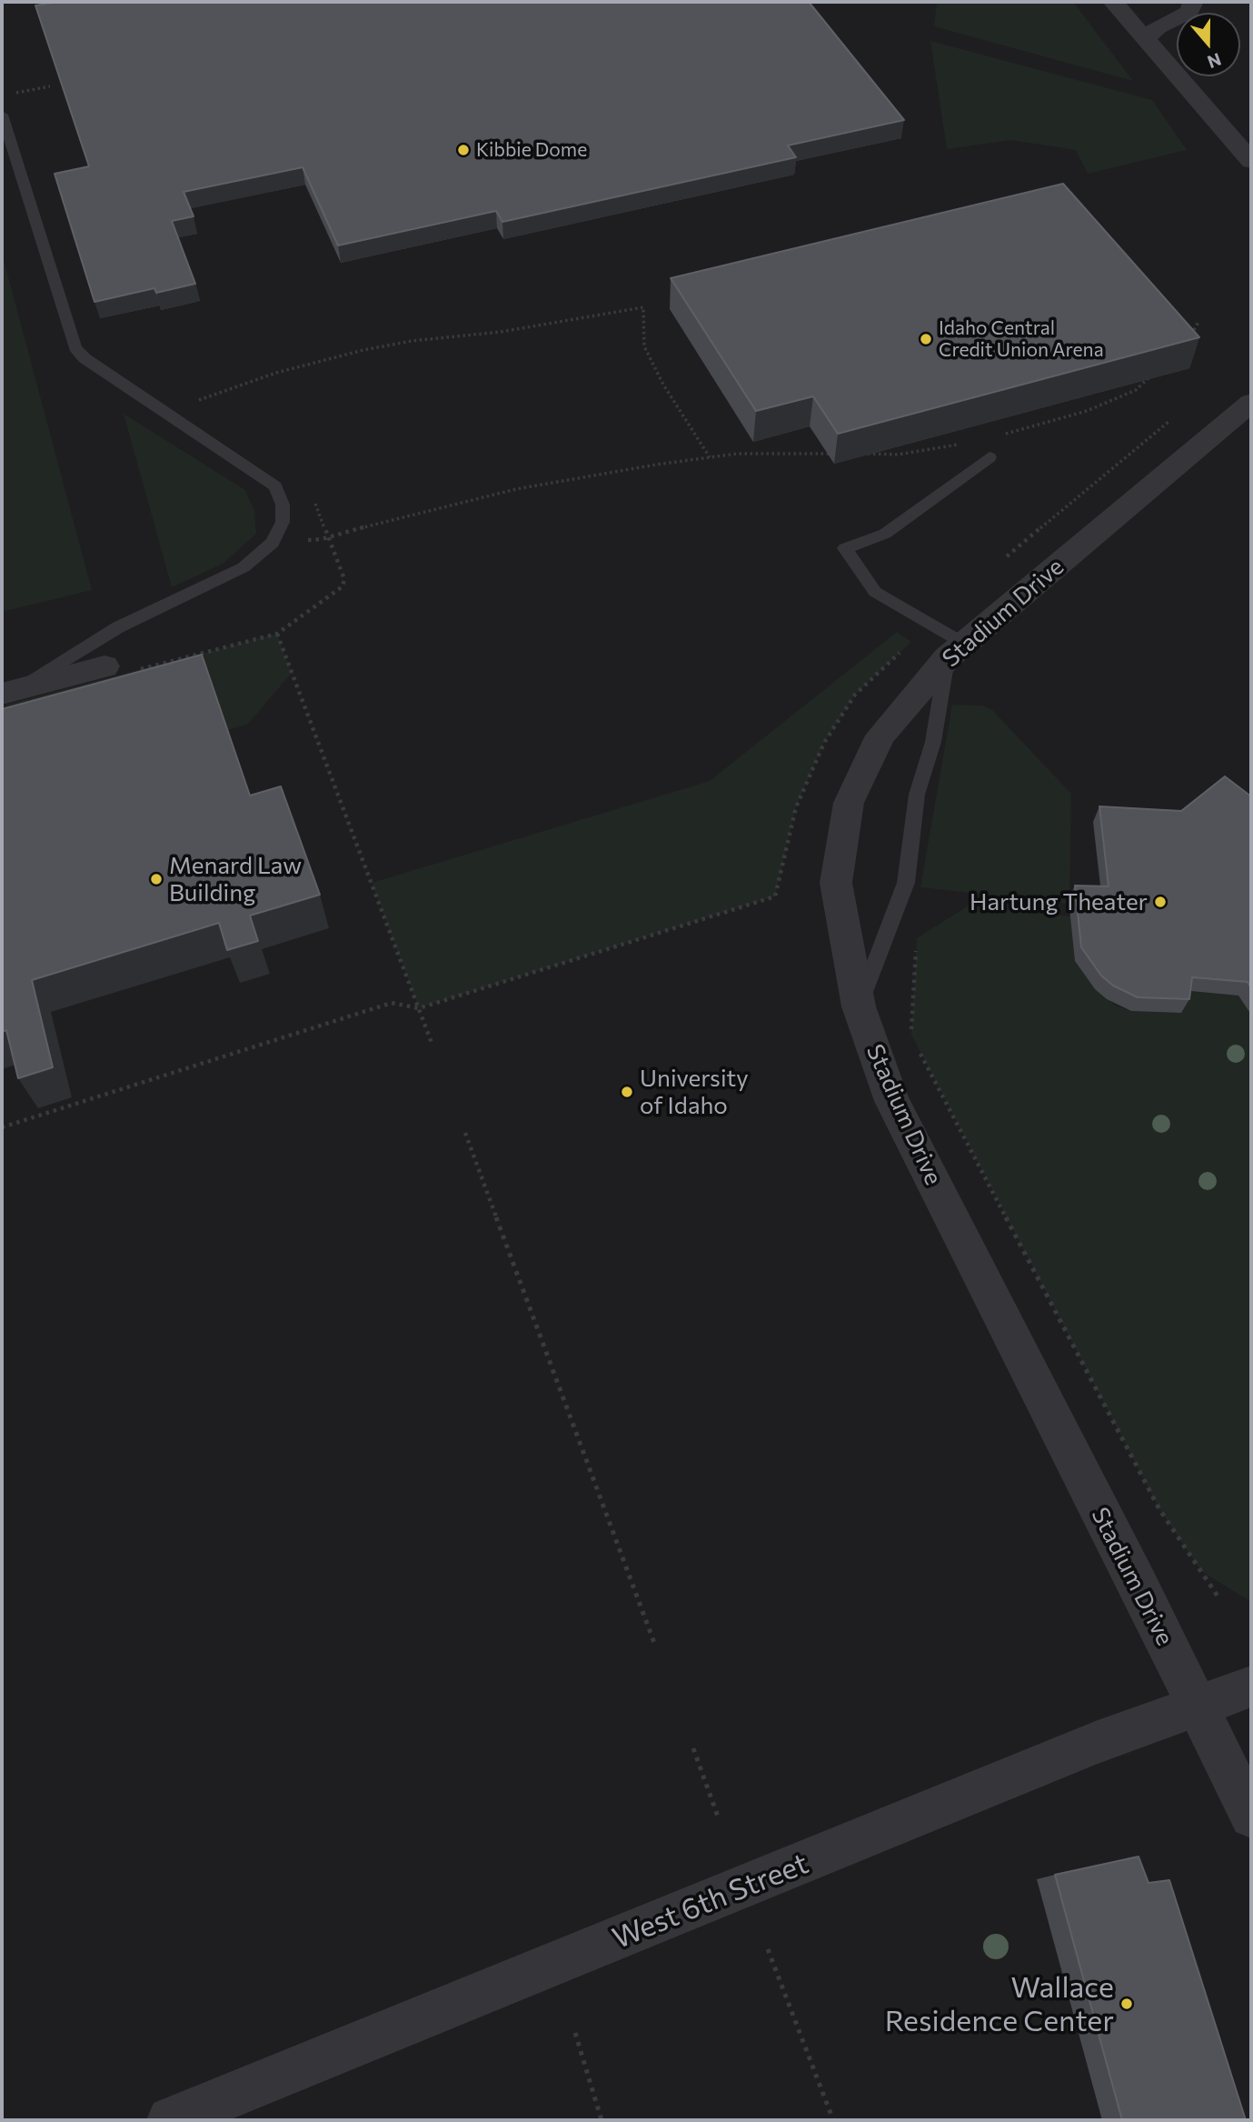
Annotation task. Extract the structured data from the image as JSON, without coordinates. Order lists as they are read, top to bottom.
{
  "streets": {
    "street": ["Stadium Drive", "West 6th Street"]
  },
  "crossings": [
    ["Stadium Drive", "West 6th Street"]
  ],
  "places": [
    "Kibbie Dome",
    "Idaho Central Credit Union Arena",
    "Menard Law Building",
    "Hartung Theater",
    "University of Idaho",
    "Wallace Residence Center"
  ],
  "north": "bottom"
}
